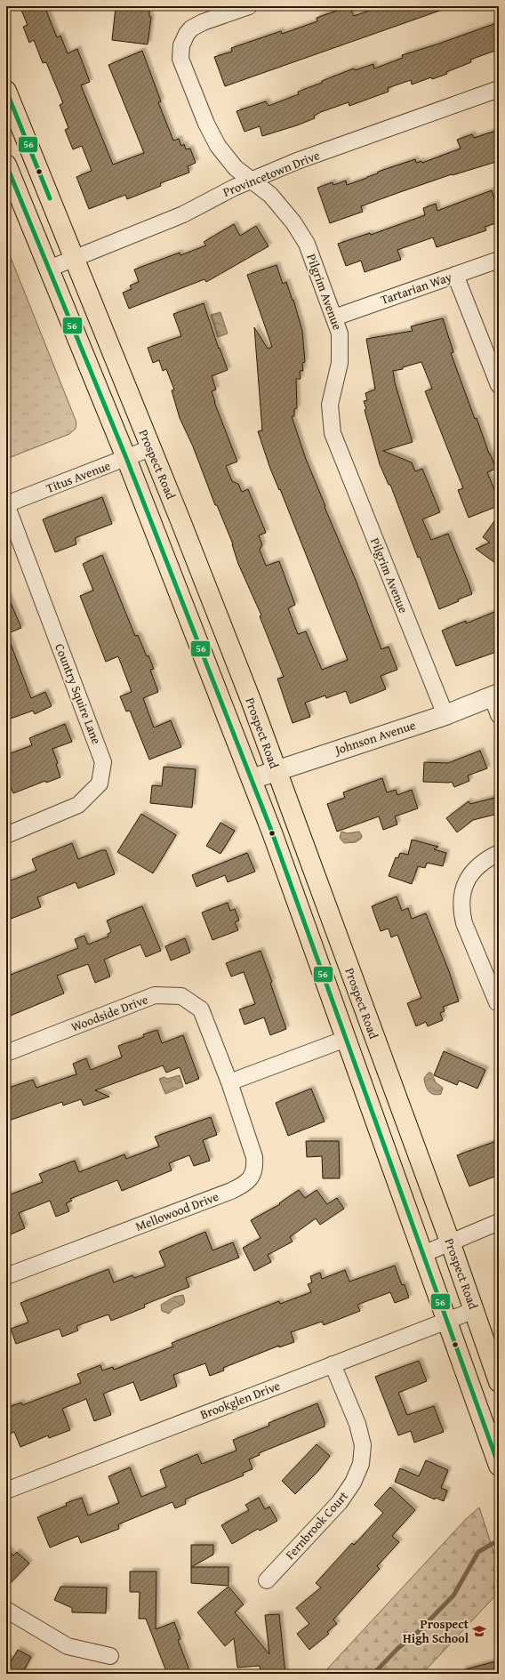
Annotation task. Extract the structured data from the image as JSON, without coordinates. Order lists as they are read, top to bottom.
{
  "streets": {
    "main road": ["Prospect Road"],
    "street": [
      "Provincetown Drive",
      "Tartarian Way",
      "Pilgrim Avenue",
      "Titus Avenue",
      "Country Squire Lane",
      "Johnson Avenue",
      "Woodside Drive",
      "Mellowood Drive",
      "Brookglen Drive",
      "Fernbrook Court"
    ]
  },
  "crossings": [
    ["Provincetown Drive", "Pilgrim Avenue"],
    ["Provincetown Drive", "Prospect Road"],
    ["Tartarian Way", "Pilgrim Avenue"],
    ["Pilgrim Avenue", "Johnson Avenue"],
    ["Prospect Road", "Titus Avenue"],
    ["Prospect Road", "Johnson Avenue"],
    ["Prospect Road", "Brookglen Drive"],
    ["Titus Avenue", "Country Squire Lane"],
    ["Woodside Drive", "Mellowood Drive"],
    ["Brookglen Drive", "Fernbrook Court"]
  ],
  "places": {
    "school or university": ["Prospect High School"]
  },
  "lines": ["transit line 56"]
}
